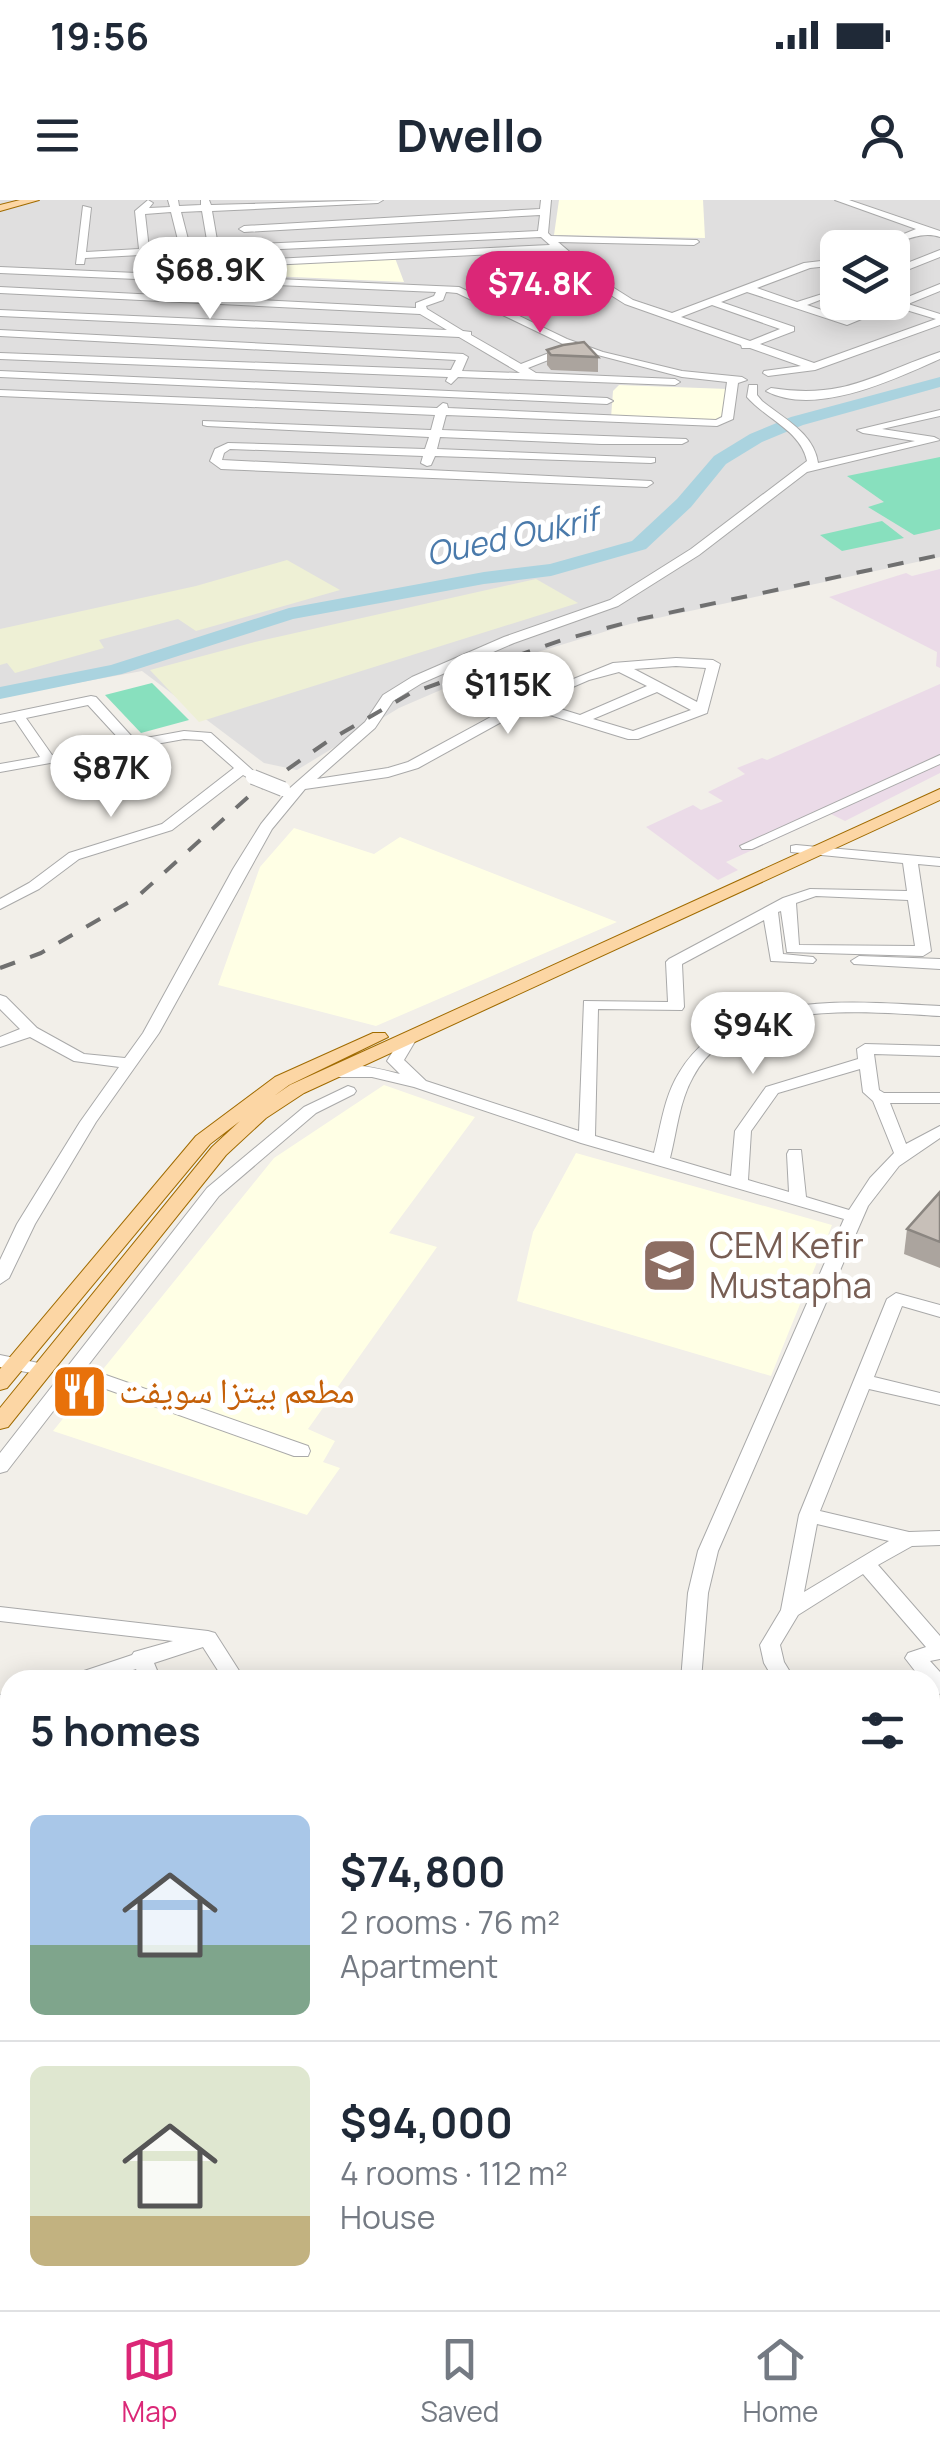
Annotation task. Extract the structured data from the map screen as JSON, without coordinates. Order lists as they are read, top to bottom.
{
  "water": ["Oued Oukrif"],
  "places": {
    "school or university": ["CEM Kefir Mustapha"],
    "restaurant": ["مطعم بيتزا سويفت"]
  },
  "page": {
    "status": "19:56",
    "header": "Dwello",
    "price": [
      "$68.9K",
      "$74.8K",
      "$115K",
      "$87K",
      "$94K"
    ],
    "heading": "5 homes",
    "list": [
      {
        "name": "$74,800",
        "note": "2 rooms · 76 m² · Apartment"
      },
      {
        "name": "$94,000",
        "note": "4 rooms · 112 m² · House"
      }
    ],
    "tabs": ["Map", "Saved", "Home"]
  }
}
